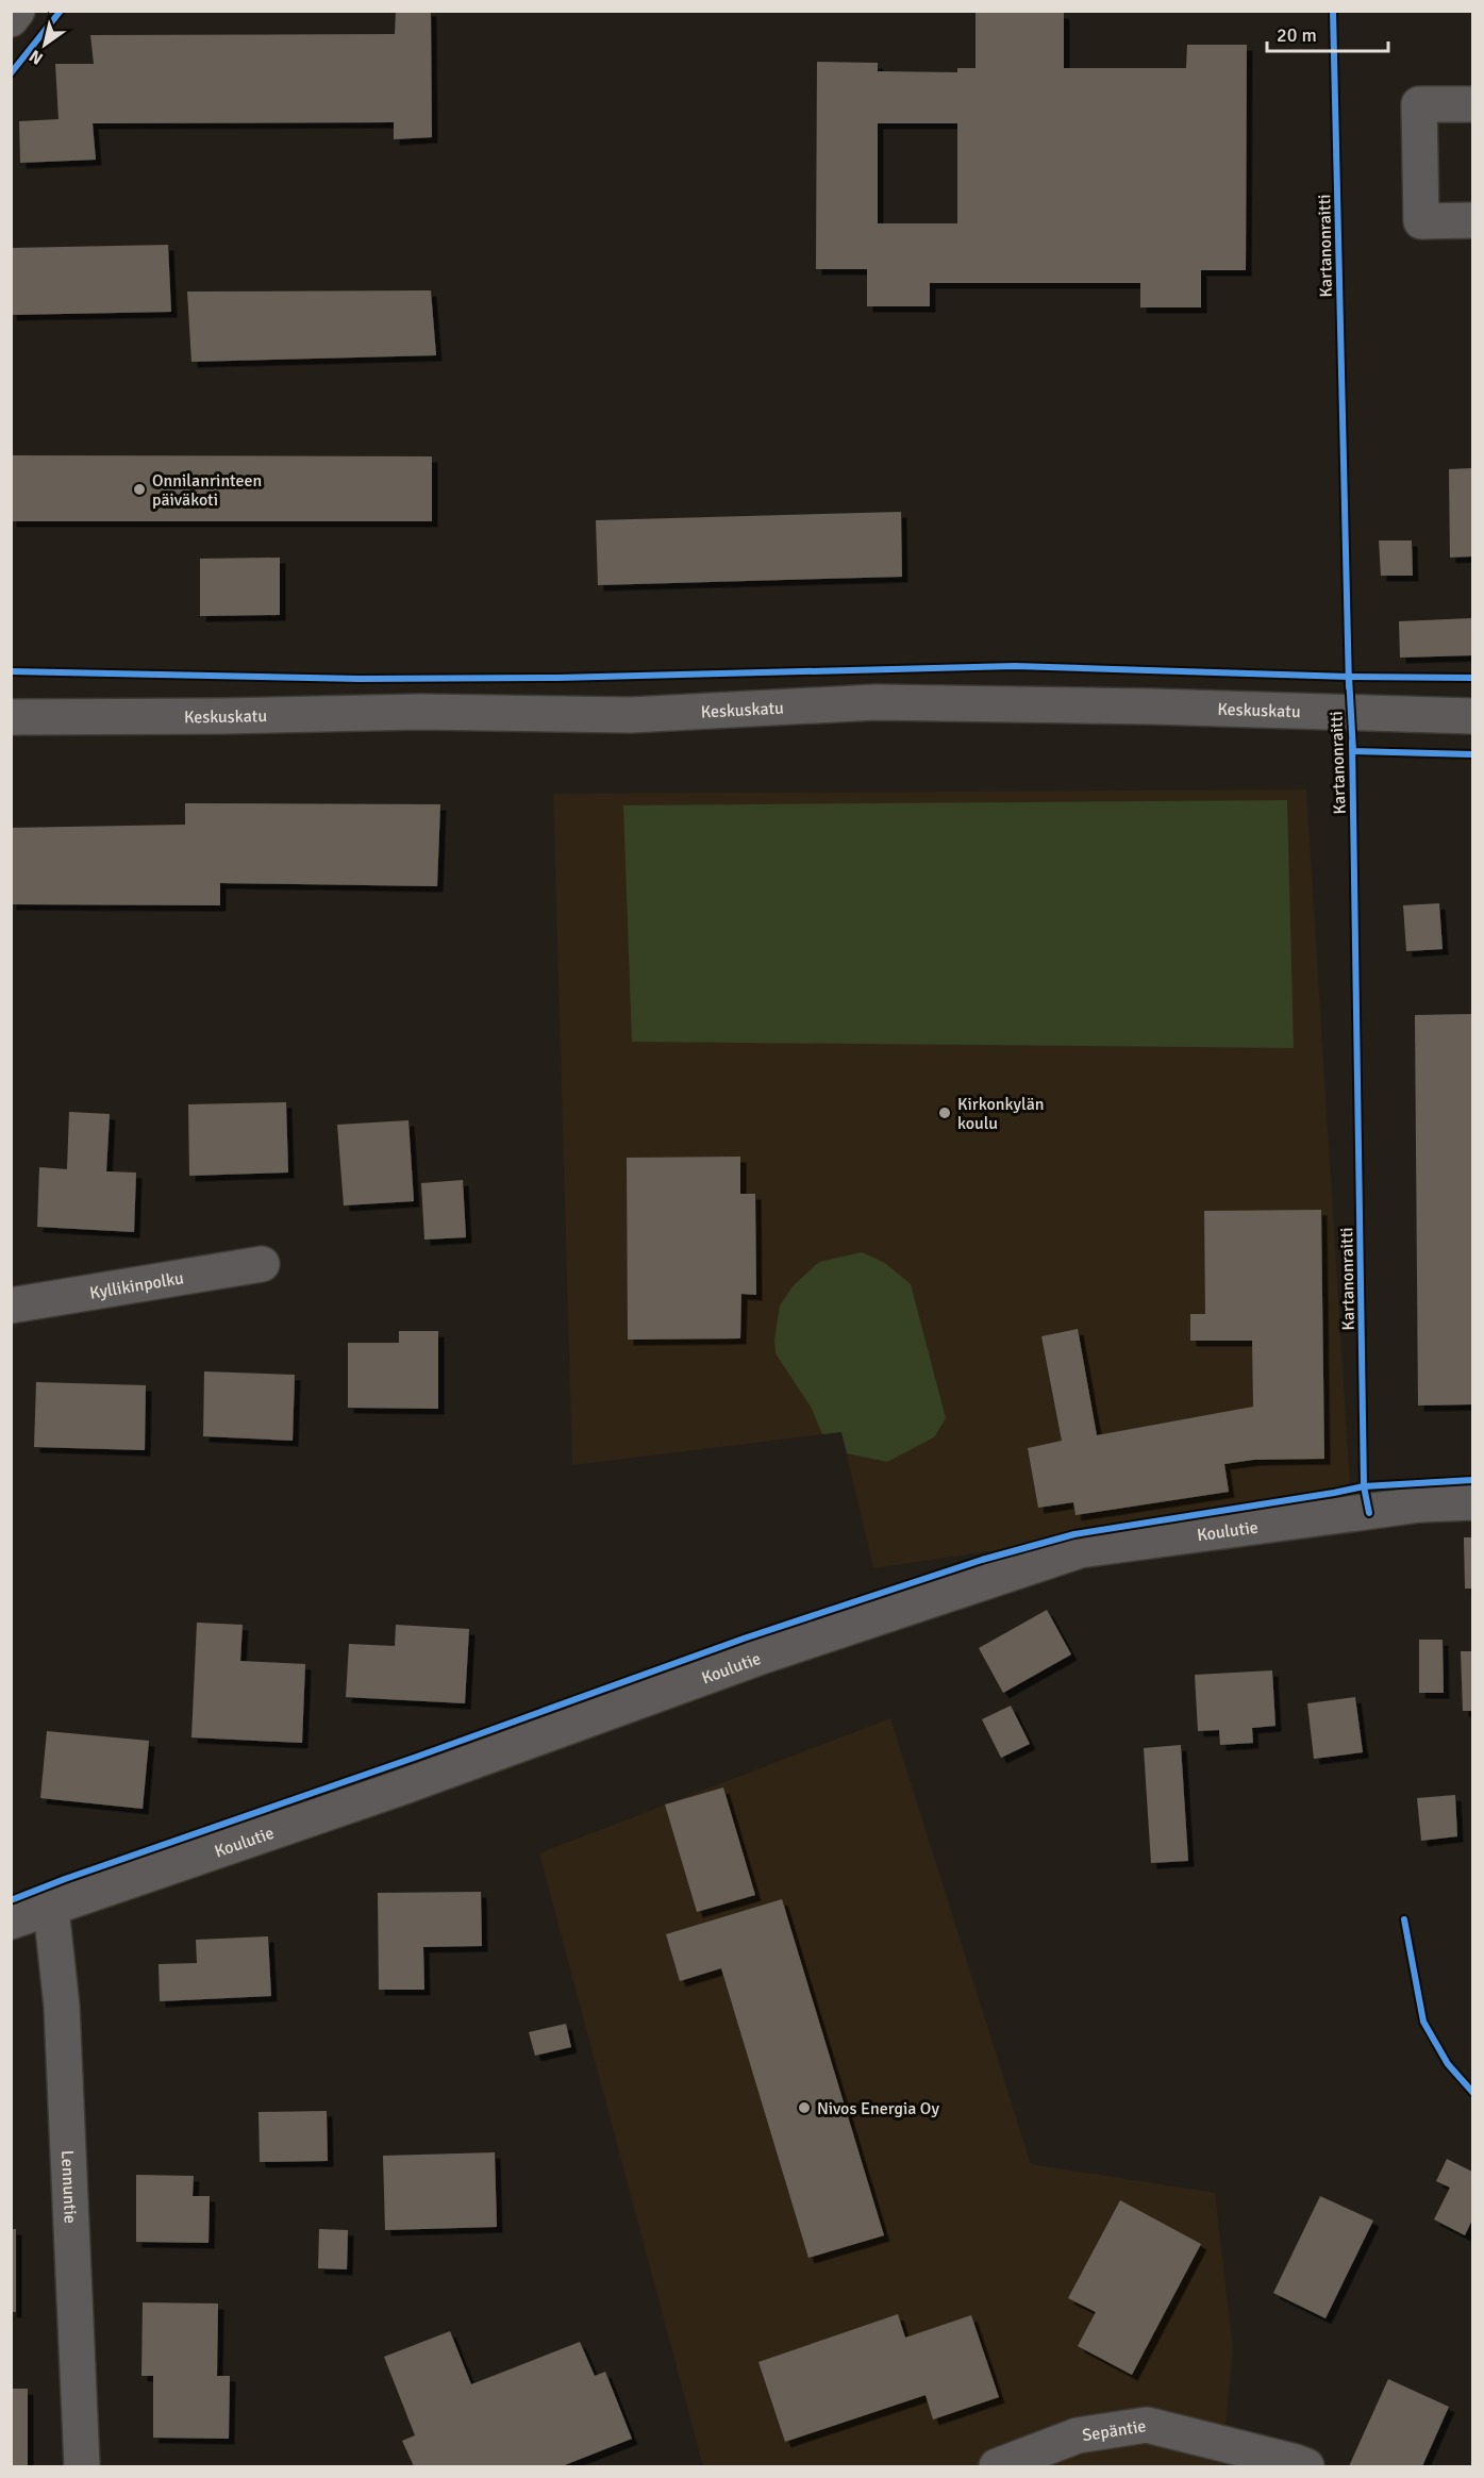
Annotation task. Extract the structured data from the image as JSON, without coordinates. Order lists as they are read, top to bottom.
{
  "streets": {
    "street": [
      "Keskuskatu",
      "Kyllikinpolku",
      "Koulutie",
      "Lennuntie",
      "Sepäntie"
    ],
    "cycle path": ["Kartanonraitti"]
  },
  "crossings": [
    ["Koulutie", "Lennuntie"]
  ],
  "places": ["Onnilanrinteen päiväkoti", "Kirkonkylän koulu", "Nivos Energia Oy"],
  "scale_bar": "20 m",
  "north": "bottom left"
}
